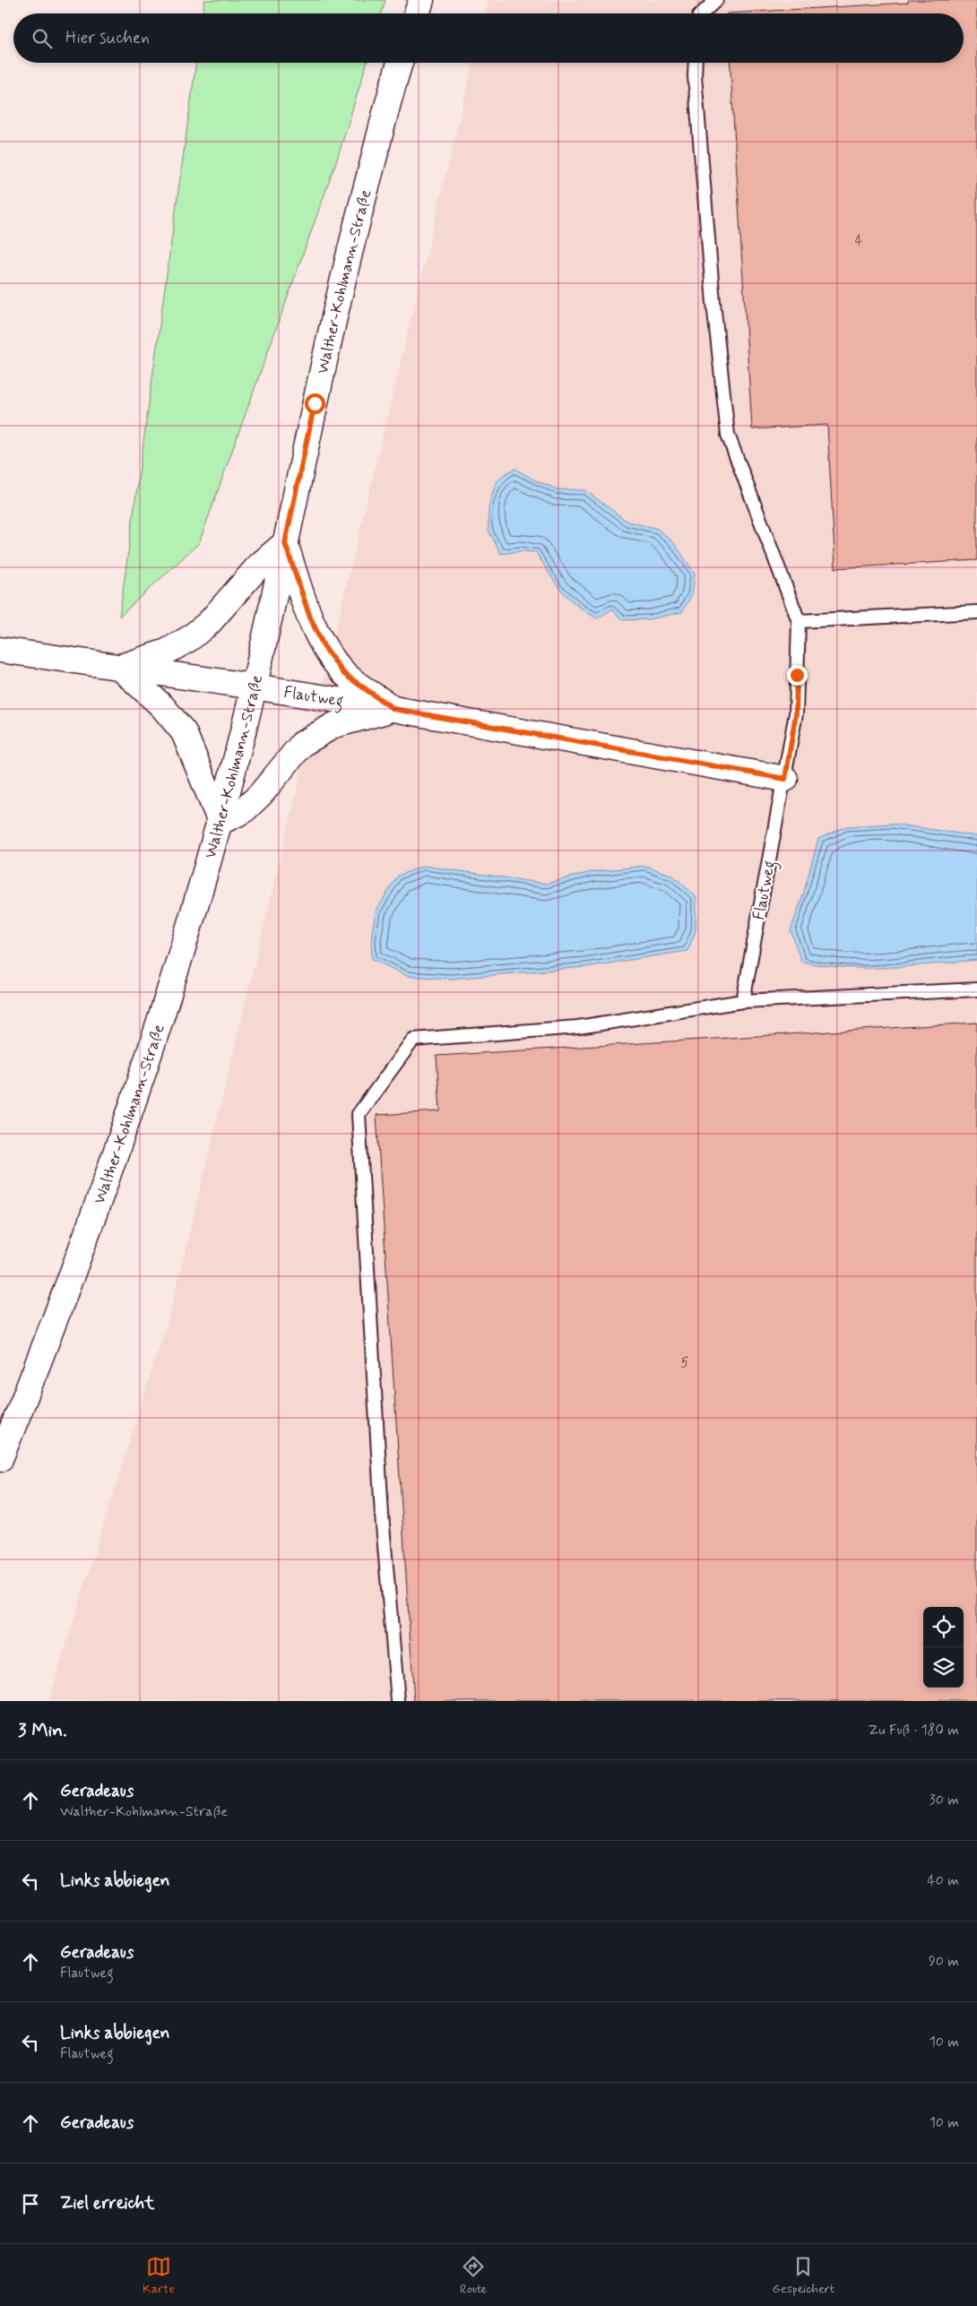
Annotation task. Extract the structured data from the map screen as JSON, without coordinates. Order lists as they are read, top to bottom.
{
  "streets": {
    "main road": ["Walther-Kohlmann-Straße", "Flautweg"]
  },
  "crossings": [
    ["Walther-Kohlmann-Straße", "Flautweg"]
  ],
  "house_numbers": ["4", "5"],
  "page": {
    "search": "Hier suchen",
    "heading": ["3 Min.", "Zu Fuß · 180 m"],
    "list": [
      ["Geradeaus", "Walther-Kohlmann-Straße", "30 m"],
      ["Links abbiegen", "40 m"],
      ["Geradeaus", "Flautweg", "90 m"],
      ["Links abbiegen", "Flautweg", "10 m"],
      ["Geradeaus", "10 m"],
      "Ziel erreicht"
    ],
    "nav": ["Karte", "Route", "Gespeichert"]
  }
}
